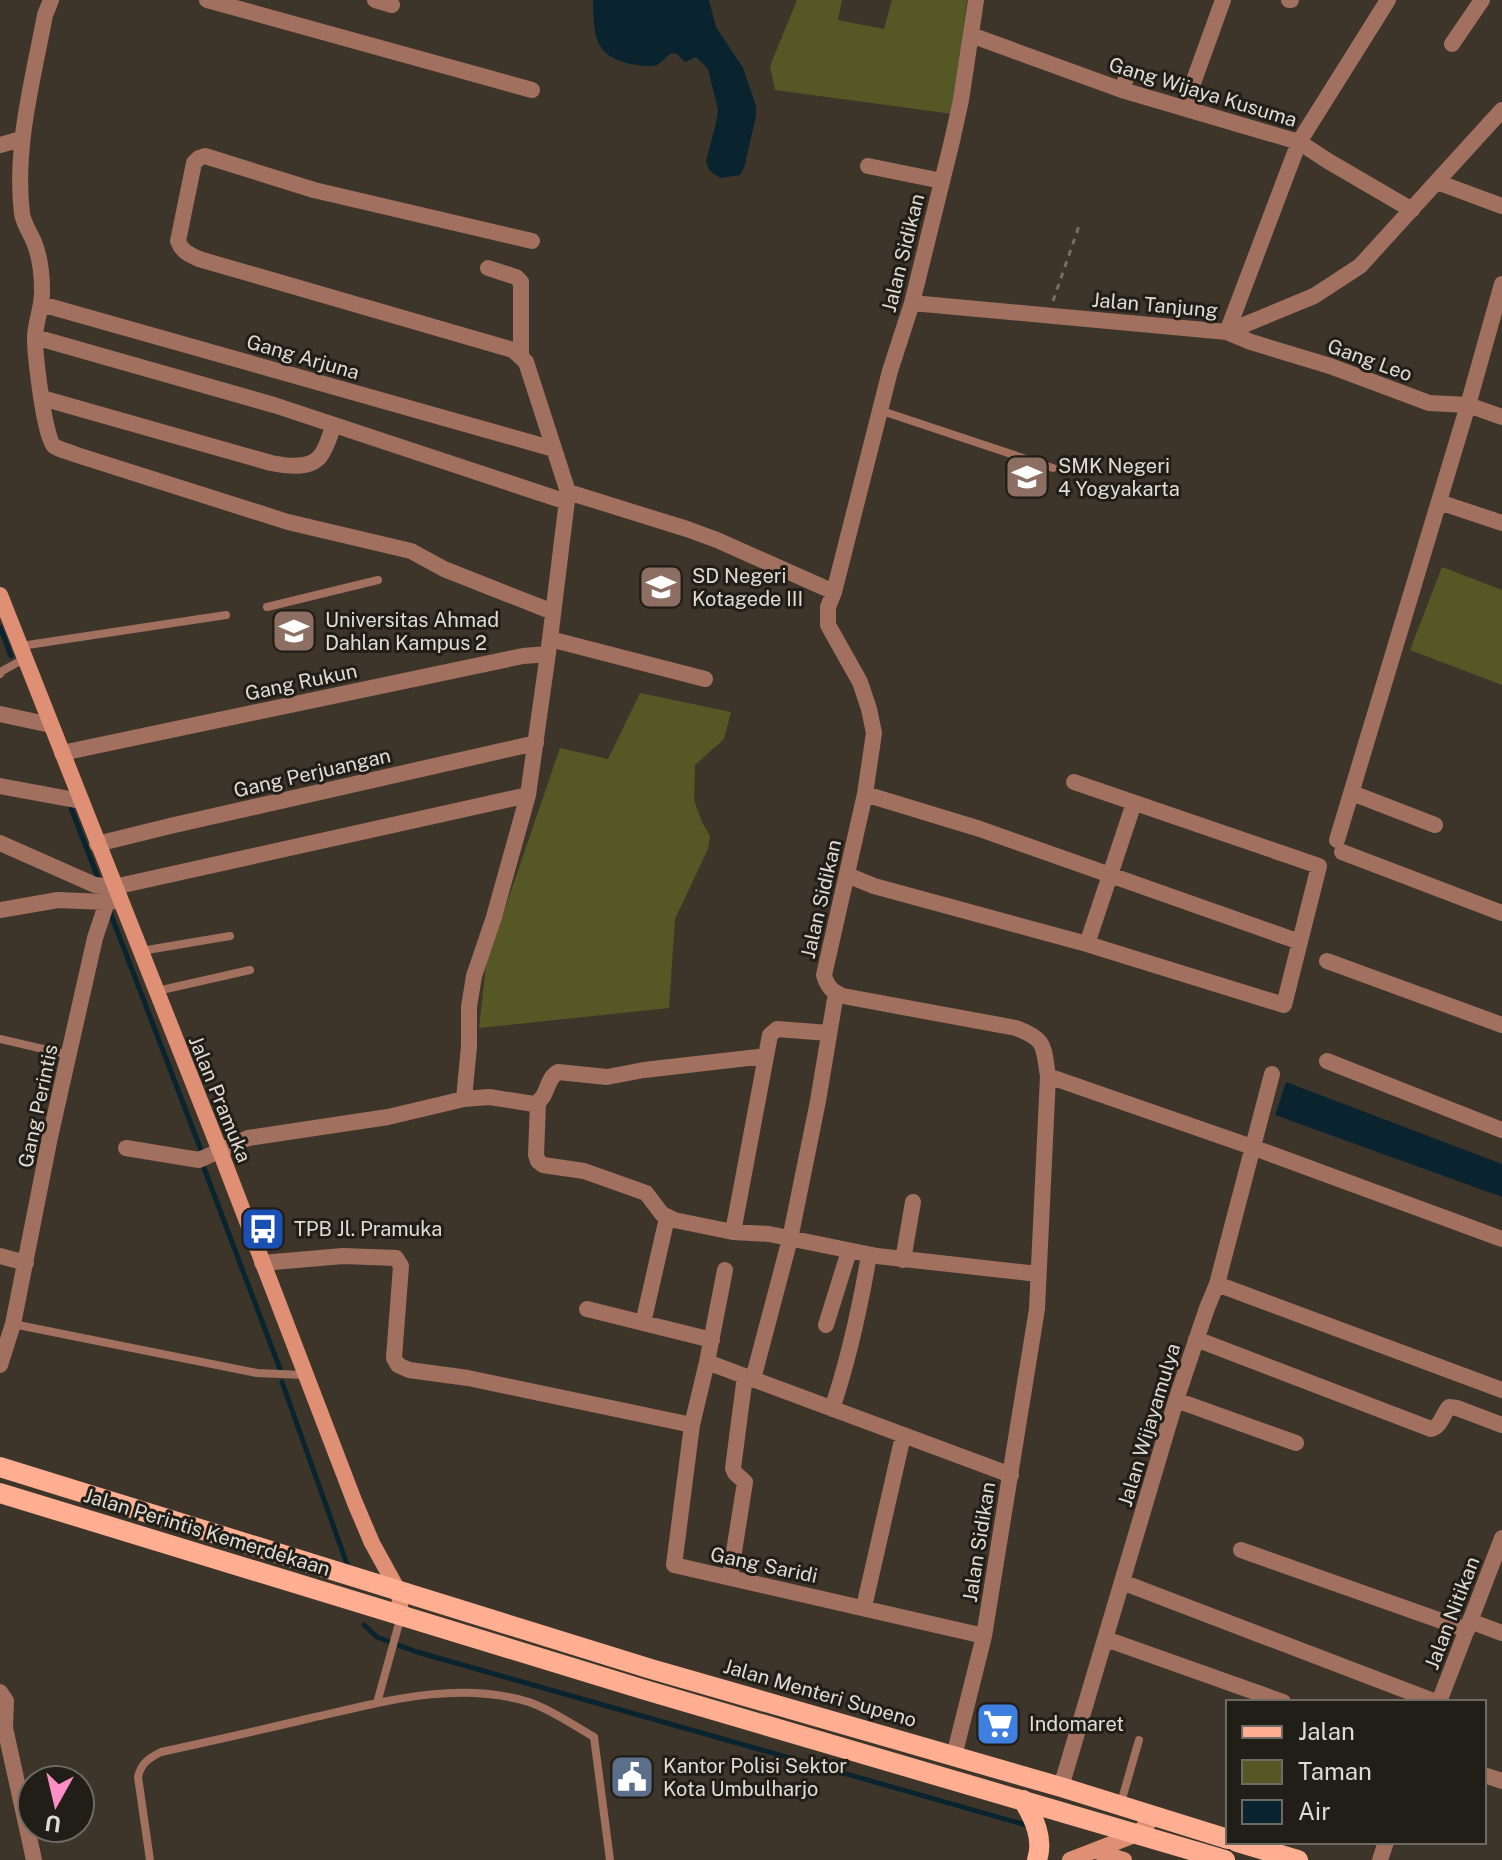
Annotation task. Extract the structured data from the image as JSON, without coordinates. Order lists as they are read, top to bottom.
{
  "streets": {
    "main road": ["Jalan Pramuka", "Jalan Perintis Kemerdekaan", "Jalan Menteri Supeno"],
    "street": [
      "Gang Wijaya Kusuma",
      "Jalan Sidikan",
      "Jalan Tanjung",
      "Gang Arjuna",
      "Gang Leo",
      "Gang Rukun",
      "Gang Perjuangan",
      "Gang Perintis",
      "Jalan Wijayamulya",
      "Gang Saridi",
      "Jalan Nitikan"
    ]
  },
  "crossings": [
    ["Gang Wijaya Kusuma", "Jalan Sidikan"],
    ["Gang Wijaya Kusuma", "Jalan Tanjung"],
    ["Jalan Sidikan", "Jalan Tanjung"],
    ["Jalan Sidikan", "Gang Saridi"],
    ["Jalan Sidikan", "Jalan Menteri Supeno"],
    ["Jalan Tanjung", "Gang Leo"],
    ["Gang Rukun", "Jalan Pramuka"],
    ["Gang Perjuangan", "Jalan Pramuka"],
    ["Jalan Pramuka", "Gang Perintis"],
    ["Jalan Pramuka", "Jalan Perintis Kemerdekaan"],
    ["Jalan Pramuka", "Jalan Menteri Supeno"],
    ["Jalan Wijayamulya", "Jalan Menteri Supeno"],
    ["Jalan Perintis Kemerdekaan", "Jalan Menteri Supeno"]
  ],
  "places": {
    "school or university": ["SMK Negeri 4 Yogyakarta", "SD Negeri Kotagede III", "Universitas Ahmad Dahlan Kampus 2"],
    "bus stop": ["TPB Jl. Pramuka"],
    "supermarket": ["Indomaret"],
    "public building": ["Kantor Polisi Sektor Kota Umbulharjo"]
  },
  "legend": ["Jalan", "Taman", "Air"],
  "north": "bottom"
}
